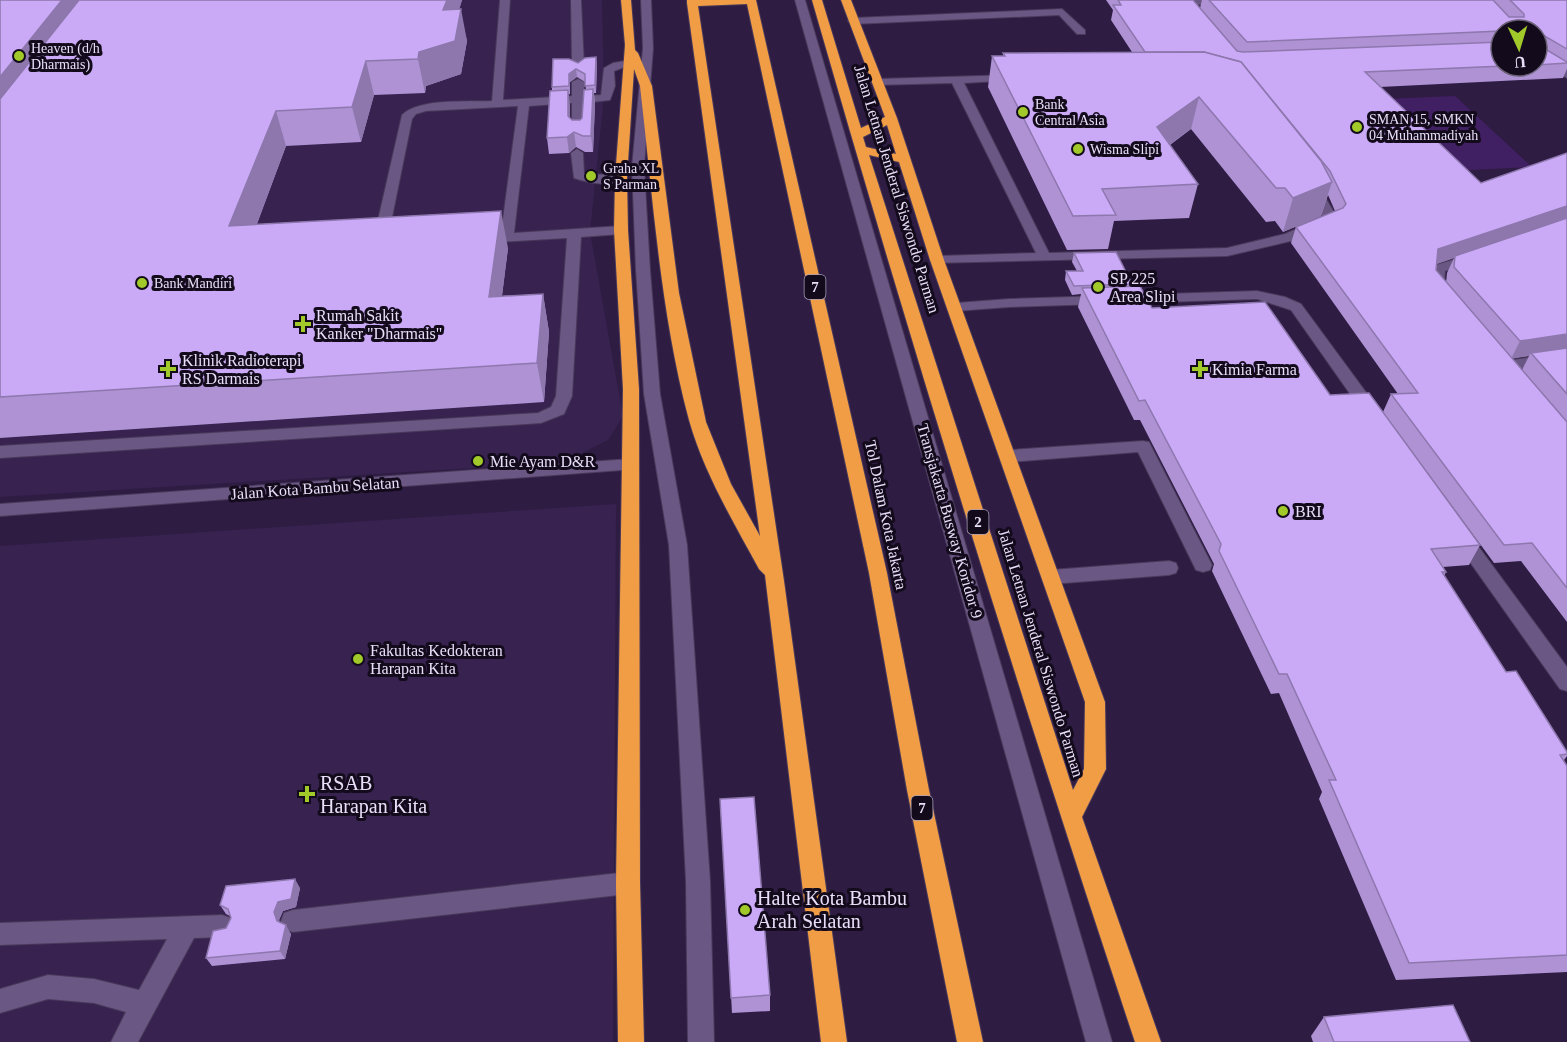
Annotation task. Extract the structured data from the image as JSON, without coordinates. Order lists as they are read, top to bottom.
{
  "streets": {
    "highway": [
      "Jalan Letnan Jenderal Siswondo Parman",
      "7",
      "Tol Dalam Kota Jakarta",
      "2"
    ],
    "street": ["Jalan Kota Bambu Selatan", "Transjakarta Busway Koridor 9"]
  },
  "places": {
    "other": [
      "Heaven (d/h Dharmais)",
      "Bank Central Asia",
      "SMAN 15, SMKN 04 Muhammadiyah",
      "Wisma Slipi",
      "Graha XL S Parman",
      "Bank Mandiri",
      "SP 225 Area Slipi",
      "Mie Ayam D&R",
      "BRI",
      "Fakultas Kedokteran Harapan Kita",
      "Halte Kota Bambu Arah Selatan"
    ],
    "health": [
      "Rumah Sakit Kanker \"Dharmais\"",
      "Klinik Radioterapi RS Darmais",
      "Kimia Farma",
      "RSAB Harapan Kita"
    ]
  },
  "north": "bottom"
}
